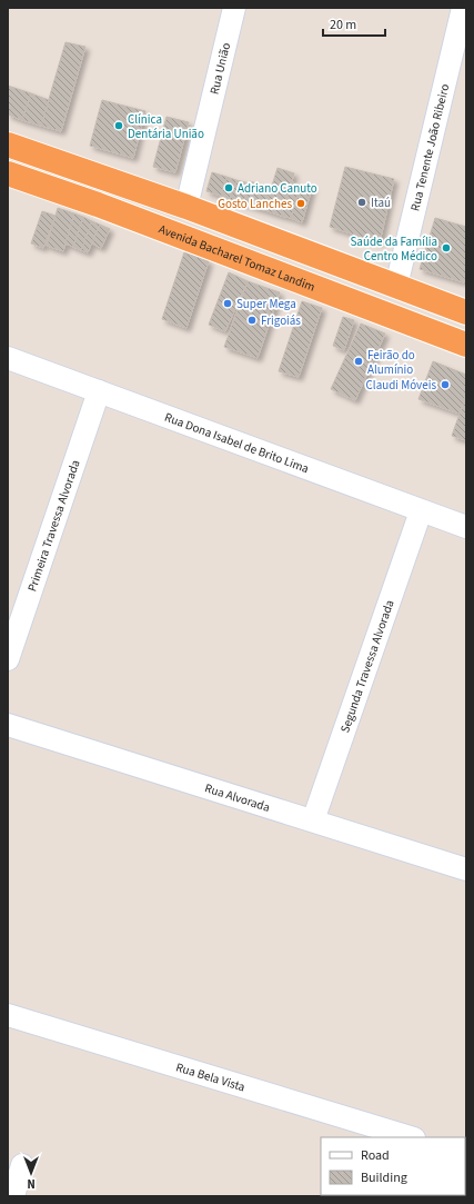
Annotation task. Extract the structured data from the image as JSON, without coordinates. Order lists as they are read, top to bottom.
{
  "streets": {
    "highway": ["Avenida Bacharel Tomaz Landim"],
    "street": [
      "Rua União",
      "Rua Tenente João Ribeiro",
      "Rua Dona Isabel de Brito Lima",
      "Primeira Travessa Alvorada",
      "Segunda Travessa Alvorada",
      "Rua Alvorada",
      "Rua Bela Vista"
    ]
  },
  "crossings": [
    ["Rua Dona Isabel de Brito Lima", "Primeira Travessa Alvorada"],
    ["Rua Dona Isabel de Brito Lima", "Segunda Travessa Alvorada"],
    ["Segunda Travessa Alvorada", "Rua Alvorada"]
  ],
  "places": [
    "Clínica Dentária União",
    "Adriano Canuto",
    "Itaú",
    "Gosto Lanches",
    "Saúde da Família Centro Médico",
    "Super Mega",
    "Frigoiás",
    "Feirão do Alumínio",
    "Claudi Móveis"
  ],
  "legend": ["Road", "Building"],
  "scale_bar": "20 m",
  "north": "bottom"
}
